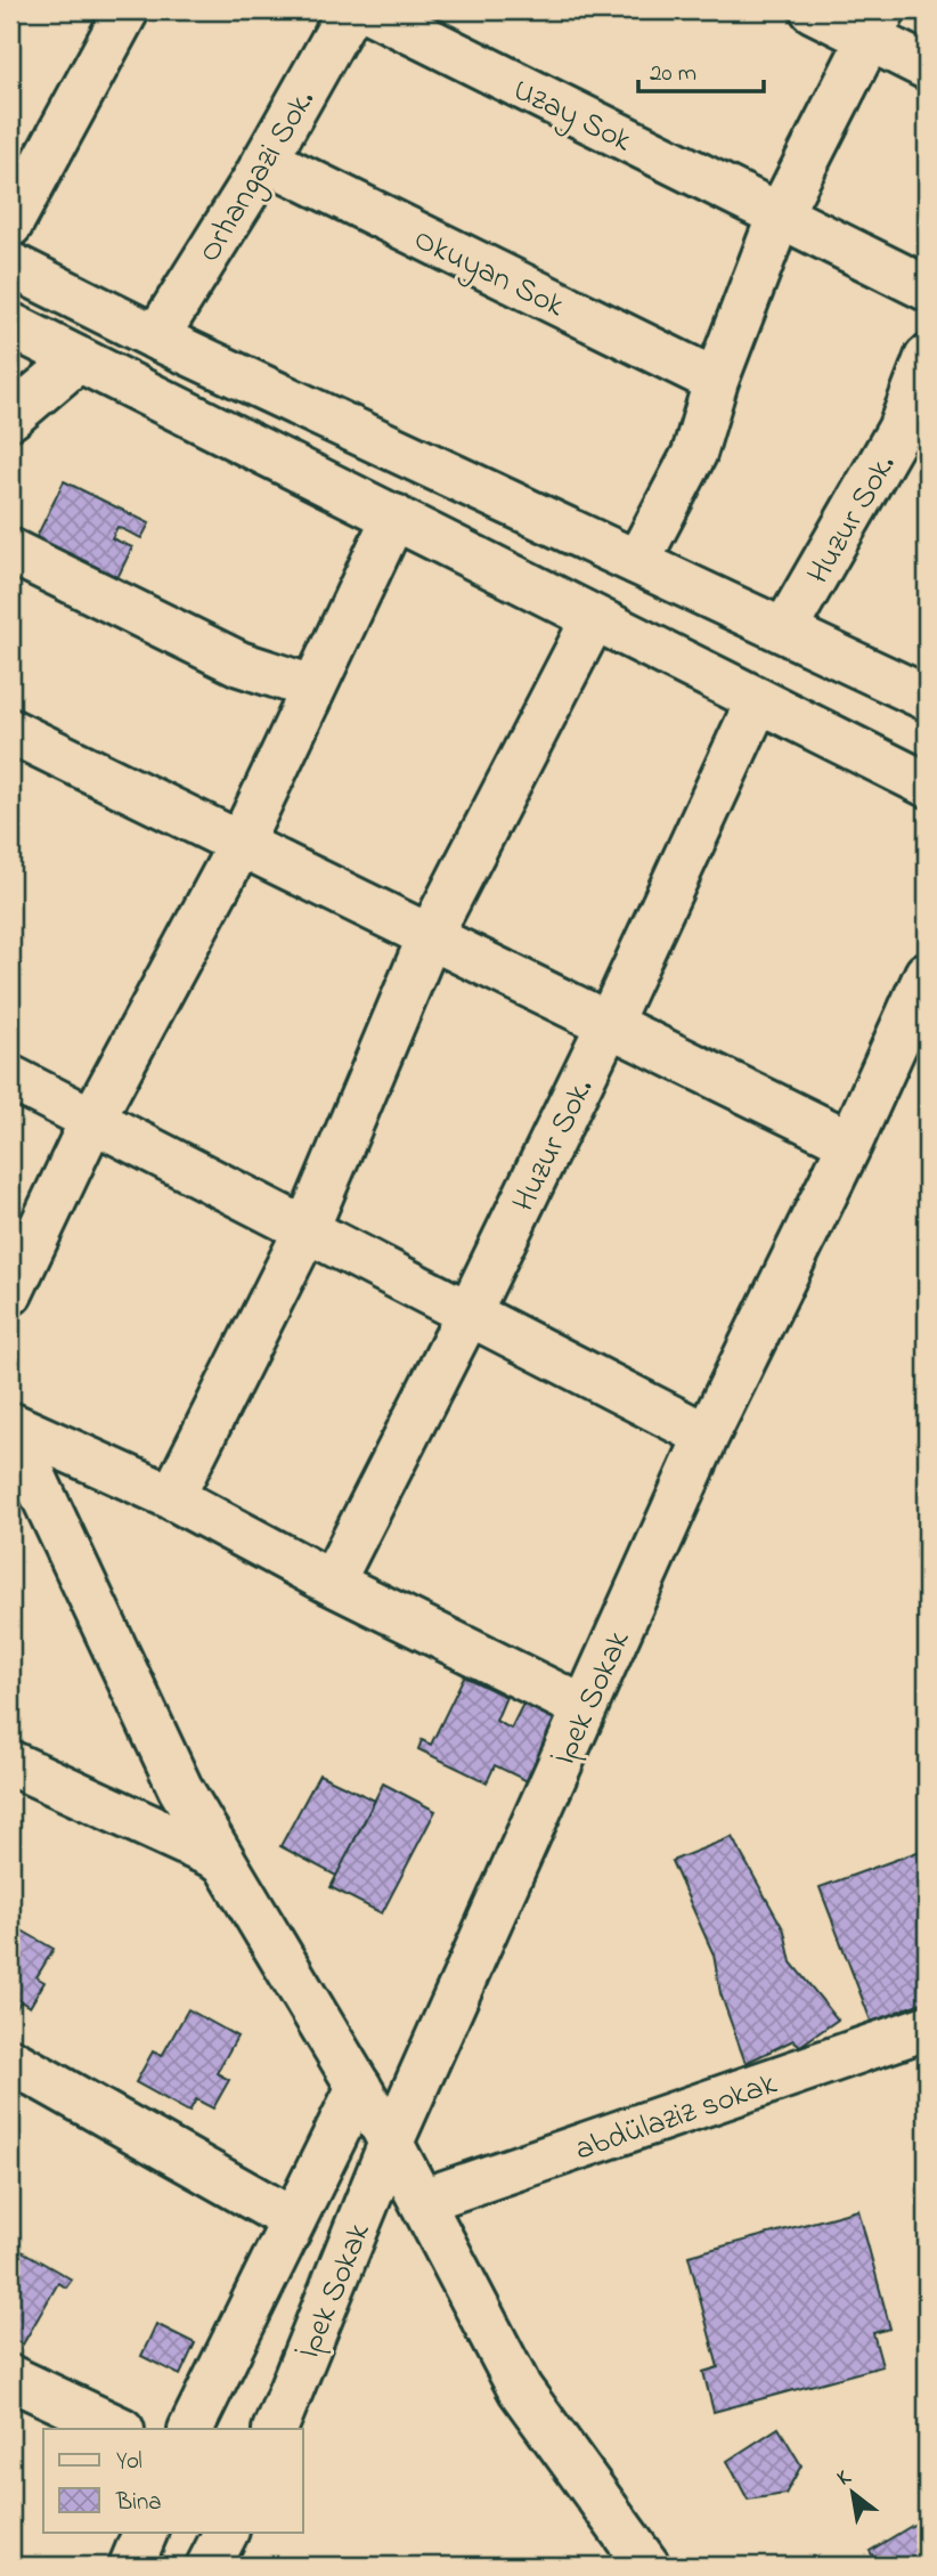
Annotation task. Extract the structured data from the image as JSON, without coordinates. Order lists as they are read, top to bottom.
{
  "streets": {
    "street": [
      "Uzay Sok",
      "Orhangazi Sok.",
      "Okuyan Sok",
      "Huzur Sok.",
      "İpek Sokak",
      "abdülaziz sokak"
    ]
  },
  "crossings": [
    ["Orhangazi Sok.", "Okuyan Sok"]
  ],
  "legend": ["Yol", "Bina"],
  "scale_bar": "20 m",
  "north": "top left"
}
